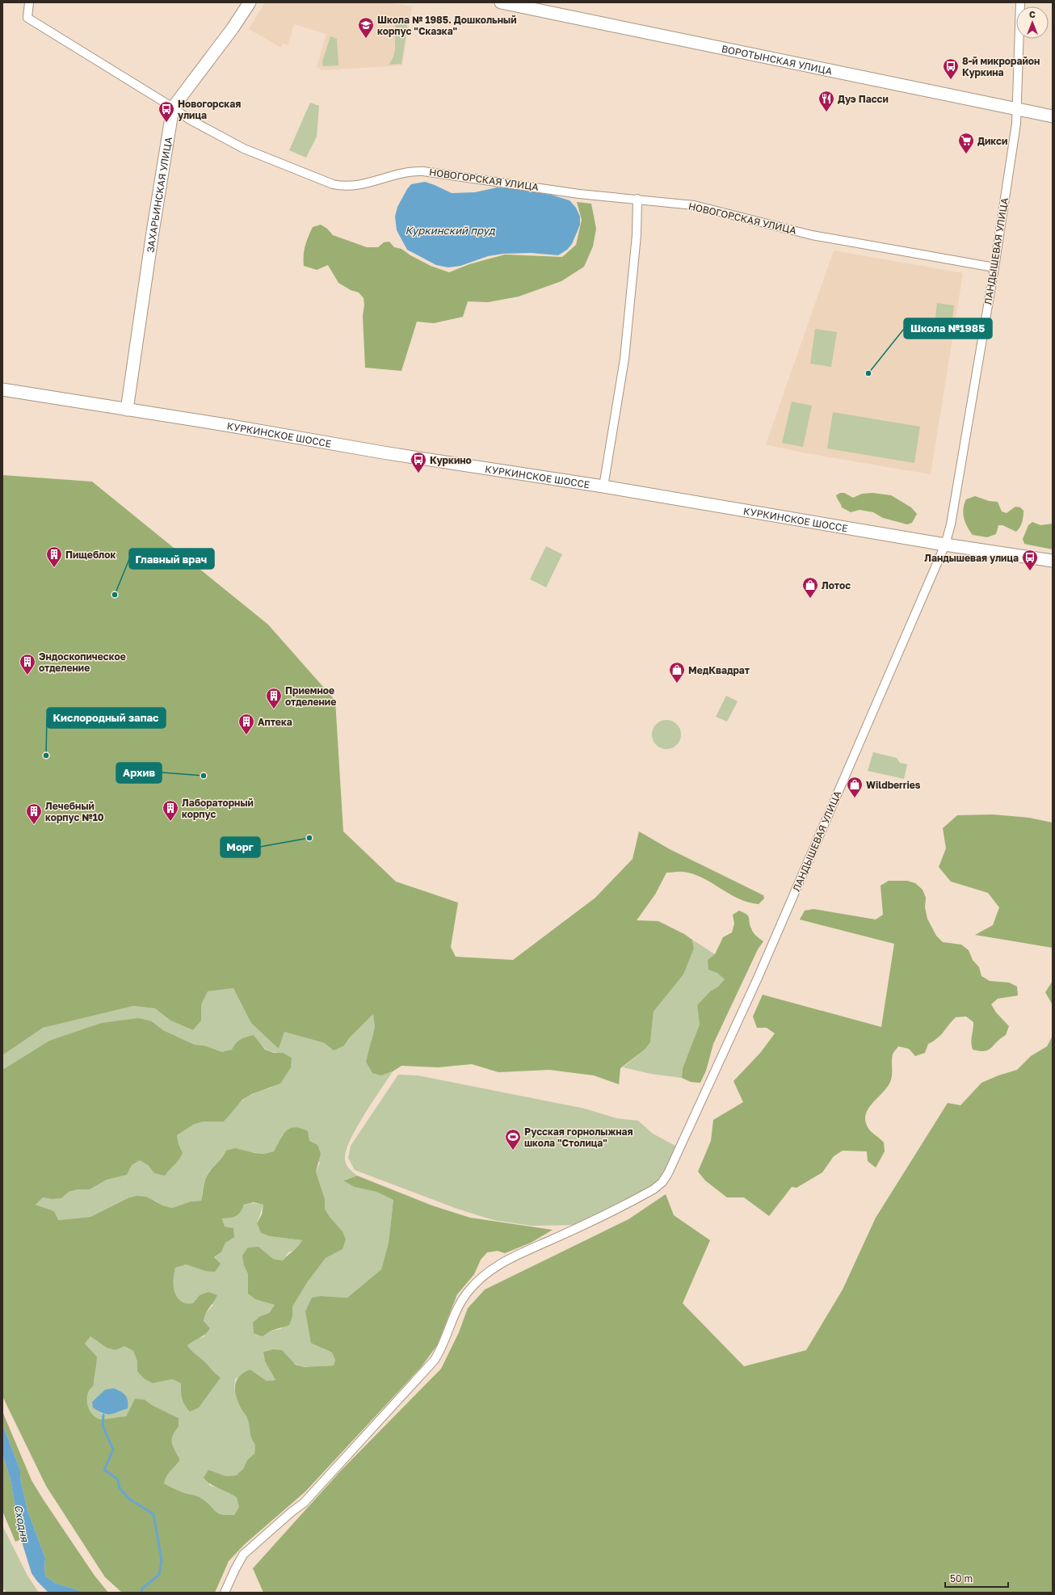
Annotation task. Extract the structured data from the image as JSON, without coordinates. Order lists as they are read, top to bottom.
{
  "streets": {
    "main road": ["ВОРОТЫНСКАЯ УЛИЦА", "ЗАХАРЬИНСКАЯ УЛИЦА", "КУРКИНСКОЕ ШОССЕ"],
    "street": ["НОВОГОРСКАЯ УЛИЦА", "ЛАНДЫШЕВАЯ УЛИЦА"]
  },
  "crossings": [
    ["ВОРОТЫНСКАЯ УЛИЦА", "ЛАНДЫШЕВАЯ УЛИЦА"],
    ["НОВОГОРСКАЯ УЛИЦА", "ЗАХАРЬИНСКАЯ УЛИЦА"],
    ["НОВОГОРСКАЯ УЛИЦА", "ЛАНДЫШЕВАЯ УЛИЦА"],
    ["ЗАХАРЬИНСКАЯ УЛИЦА", "КУРКИНСКОЕ ШОССЕ"],
    ["ЛАНДЫШЕВАЯ УЛИЦА", "КУРКИНСКОЕ ШОССЕ"]
  ],
  "water": ["Куркинский пруд", "Сходня"],
  "places": {
    "school or university": ["Школа № 1985. Дошкольный корпус \"Сказка\""],
    "bus stop": [
      "8-й микрорайон Куркина",
      "Новогорская улица",
      "Куркино",
      "Ландышевая улица"
    ],
    "restaurant": ["Дуэ Пасси"],
    "supermarket": ["Дикси"],
    "other": [
      "Школа №1985",
      "Главный врач",
      "Кислородный запас",
      "Архив",
      "Морг"
    ],
    "building": [
      "Пищеблок",
      "Эндоскопическое отделение",
      "Приемное отделение",
      "Аптека",
      "Лабораторный корпус",
      "Лечебный корпус №10"
    ],
    "shop": ["Лотос", "МедКвадрат", "Wildberries"],
    "sports": ["Русская горнолыжная школа \"Столица\""]
  },
  "scale_bar": "50 m",
  "north": "top"
}
